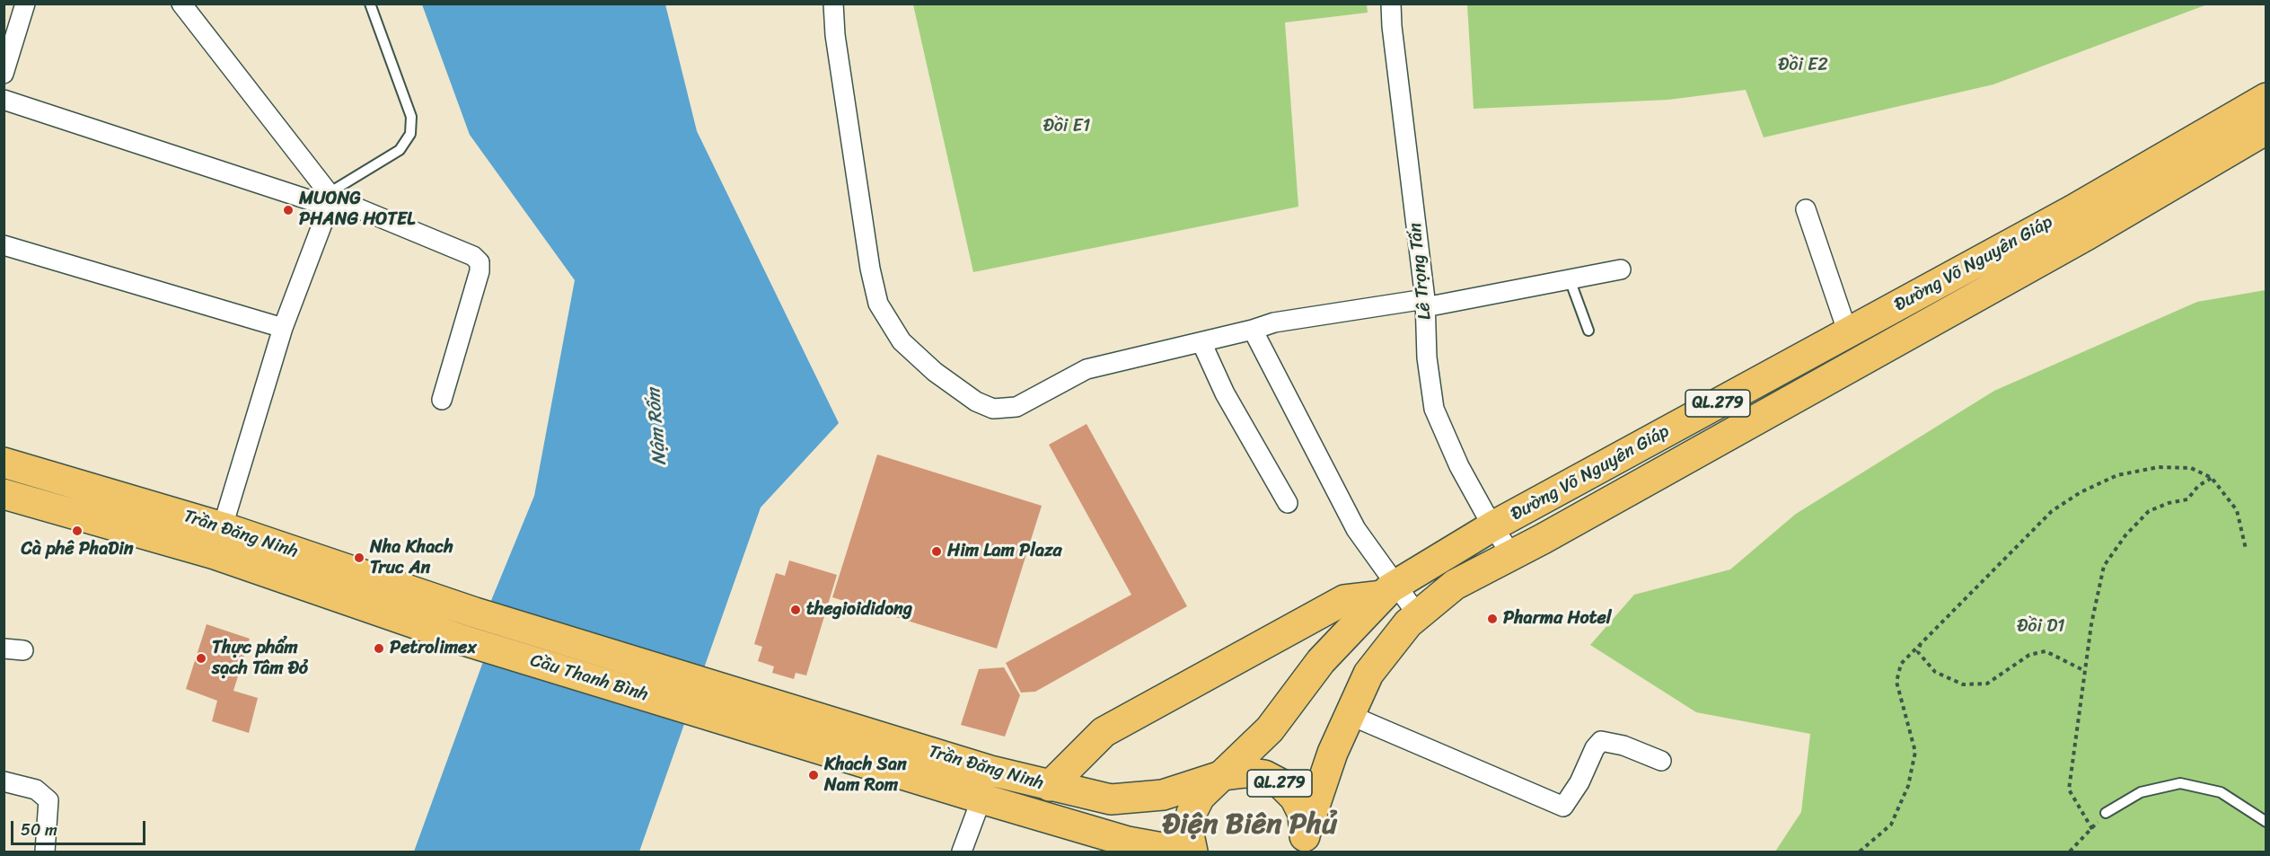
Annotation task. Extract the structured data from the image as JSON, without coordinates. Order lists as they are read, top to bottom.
{
  "streets": {
    "main road": [
      "Đường Võ Nguyên Giáp",
      "QL.279",
      "Trần Đăng Ninh",
      "Cầu Thanh Bình"
    ],
    "street": ["Lê Trọng Tấn"]
  },
  "crossings": [
    ["Đường Võ Nguyên Giáp", "Lê Trọng Tấn"],
    ["Đường Võ Nguyên Giáp", "QL.279"],
    ["Đường Võ Nguyên Giáp", "Trần Đăng Ninh"],
    ["QL.279", "Trần Đăng Ninh"],
    ["Trần Đăng Ninh", "Cầu Thanh Bình"]
  ],
  "districts": ["Điện Biên Phủ"],
  "water": ["Nậm Rốm"],
  "parks": ["Đồi E2", "Đồi E1", "Đồi D1"],
  "places": [
    "MUONG PHANG HOTEL",
    "Cà phê PhaDin",
    "Him Lam Plaza",
    "Nha Khach Truc An",
    "thegioididong",
    "Pharma Hotel",
    "Petrolimex",
    "Thực phẩm sạch Tâm Đỏ",
    "Khach San Nam Rom"
  ],
  "scale_bar": "50 m"
}
